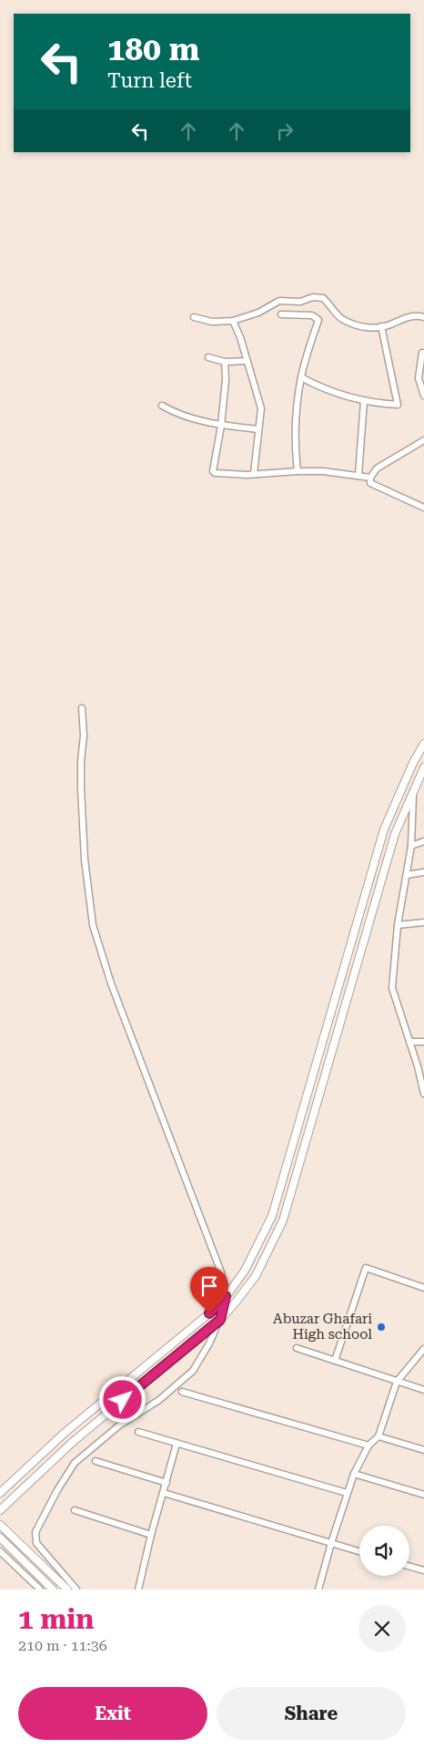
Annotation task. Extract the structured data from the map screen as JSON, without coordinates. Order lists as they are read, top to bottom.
{
  "places": ["Abuzar Ghafari High school"],
  "page": {
    "turn": ["180 m", "Turn left"],
    "heading": ["1 min", "210 m · 11:36"],
    "buttons": ["Exit", "Share"]
  }
}
